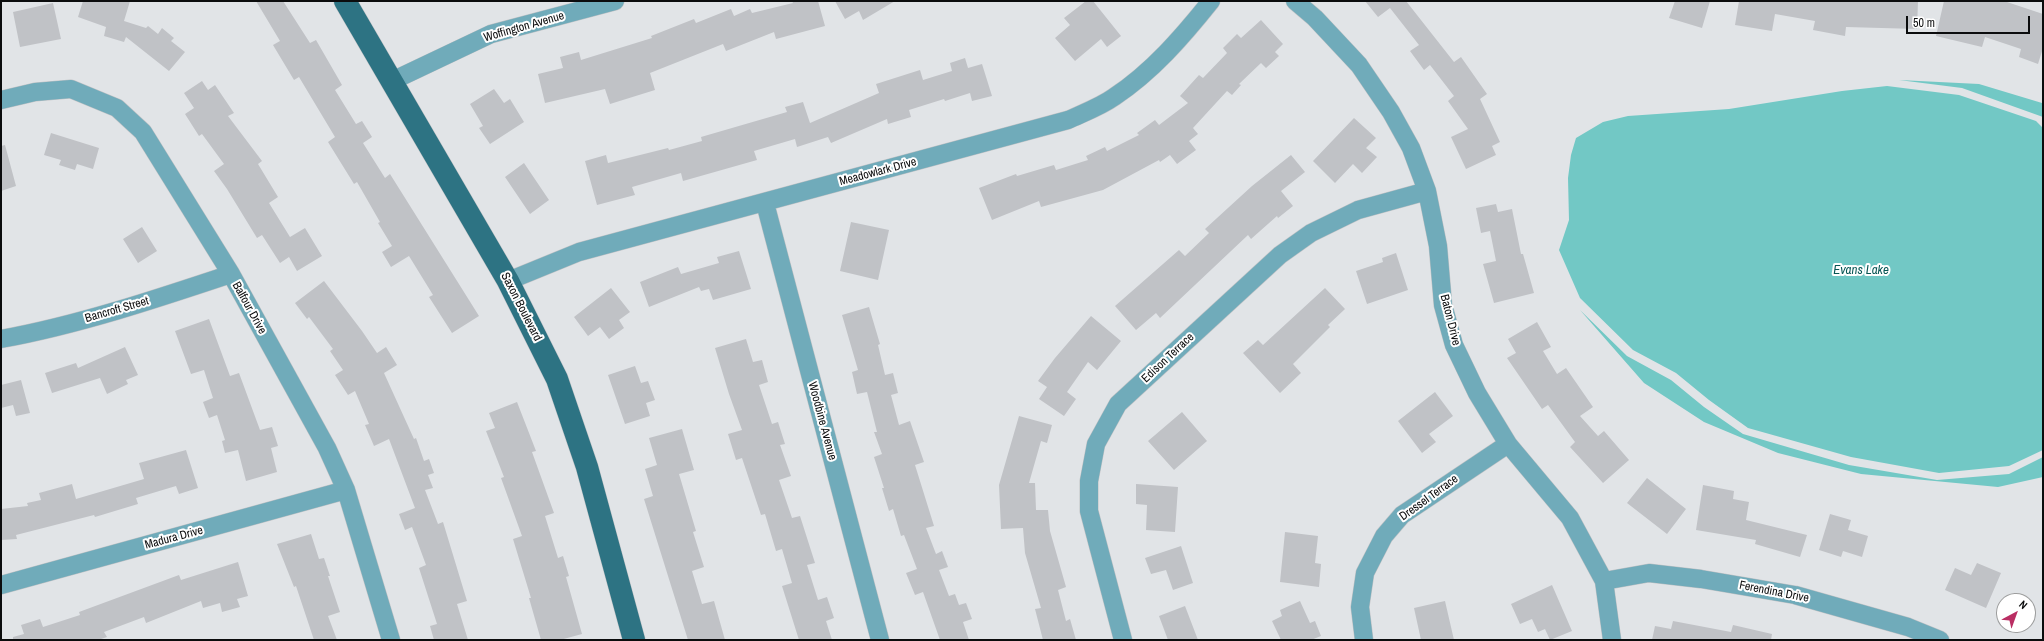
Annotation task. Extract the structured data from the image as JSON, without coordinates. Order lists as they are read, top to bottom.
{
  "streets": {
    "main road": ["Saxon Boulevard"],
    "street": [
      "Woffington Avenue",
      "Meadowlark Drive",
      "Balfour Drive",
      "Bancroft Street",
      "Baton Drive",
      "Edison Terrace",
      "Woodbine Avenue",
      "Dressel Terrace",
      "Madura Drive",
      "Ferendina Drive"
    ]
  },
  "crossings": [
    ["Woffington Avenue", "Saxon Boulevard"],
    ["Meadowlark Drive", "Saxon Boulevard"],
    ["Meadowlark Drive", "Woodbine Avenue"],
    ["Balfour Drive", "Bancroft Street"],
    ["Balfour Drive", "Madura Drive"],
    ["Baton Drive", "Edison Terrace"],
    ["Baton Drive", "Dressel Terrace"],
    ["Baton Drive", "Ferendina Drive"]
  ],
  "water": ["Evans Lake"],
  "scale_bar": "50 m",
  "north": "top right"
}
